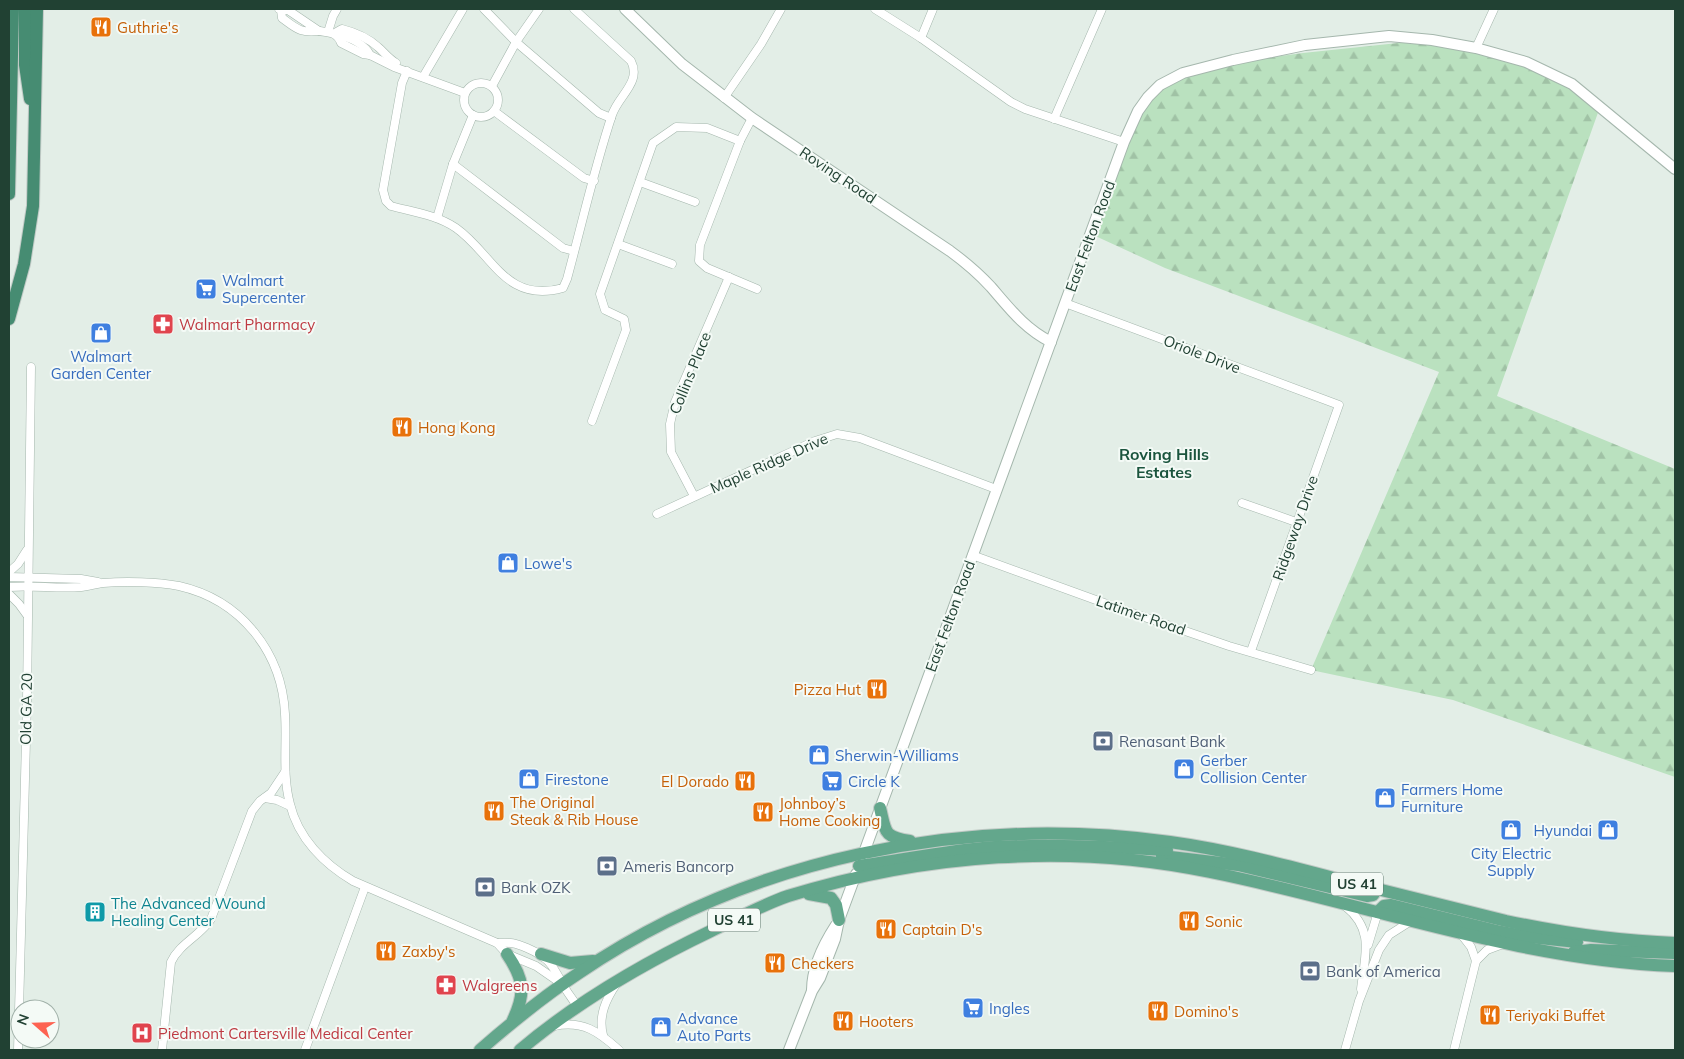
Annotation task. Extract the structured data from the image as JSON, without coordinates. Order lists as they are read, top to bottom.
{
  "streets": {
    "main road": ["US 41"],
    "street": [
      "Roving Road",
      "East Felton Road",
      "Oriole Drive",
      "Collins Place",
      "Maple Ridge Drive",
      "Ridgeway Drive",
      "Latimer Road",
      "Old GA 20"
    ]
  },
  "crossings": [
    ["Roving Road", "East Felton Road"],
    ["East Felton Road", "Oriole Drive"],
    ["East Felton Road", "Maple Ridge Drive"],
    ["East Felton Road", "Latimer Road"],
    ["East Felton Road", "US 41"],
    ["Oriole Drive", "Ridgeway Drive"],
    ["Collins Place", "Maple Ridge Drive"],
    ["Ridgeway Drive", "Latimer Road"]
  ],
  "districts": ["Roving Hills Estates"],
  "places": {
    "restaurant": [
      "Guthrie's",
      "Hong Kong",
      "Pizza Hut",
      "El Dorado",
      "The Original Steak & Rib House",
      "Johnboy’s Home Cooking",
      "Sonic",
      "Captain D's",
      "Zaxby's",
      "Checkers",
      "Domino's",
      "Teriyaki Buffet",
      "Hooters"
    ],
    "supermarket": ["Walmart Supercenter", "Circle K", "Ingles"],
    "pharmacy": ["Walmart Pharmacy", "Walgreens"],
    "shop": [
      "Walmart Garden Center",
      "Lowe's",
      "Sherwin-Williams",
      "Gerber Collision Center",
      "Firestone",
      "Farmers Home Furniture",
      "City Electric Supply",
      "Hyundai",
      "Advance Auto Parts"
    ],
    "bank": [
      "Renasant Bank",
      "Ameris Bancorp",
      "Bank OZK",
      "Bank of America"
    ],
    "building": ["The Advanced Wound Healing Center"],
    "hospital": ["Piedmont Cartersville Medical Center"]
  },
  "north": "left"
}
